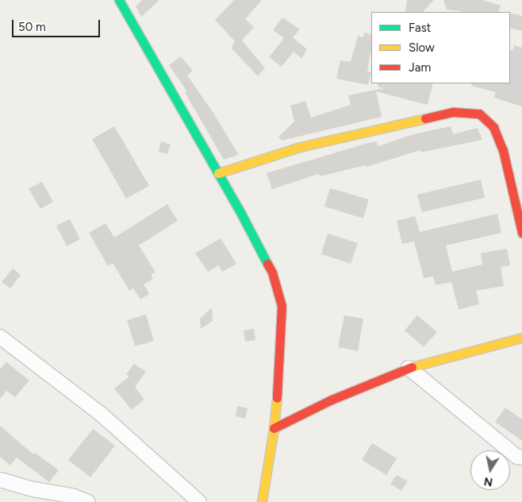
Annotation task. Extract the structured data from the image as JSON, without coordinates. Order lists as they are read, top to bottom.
{
  "legend": ["Fast", "Slow", "Jam"],
  "scale_bar": "50 m",
  "north": "bottom"
}
